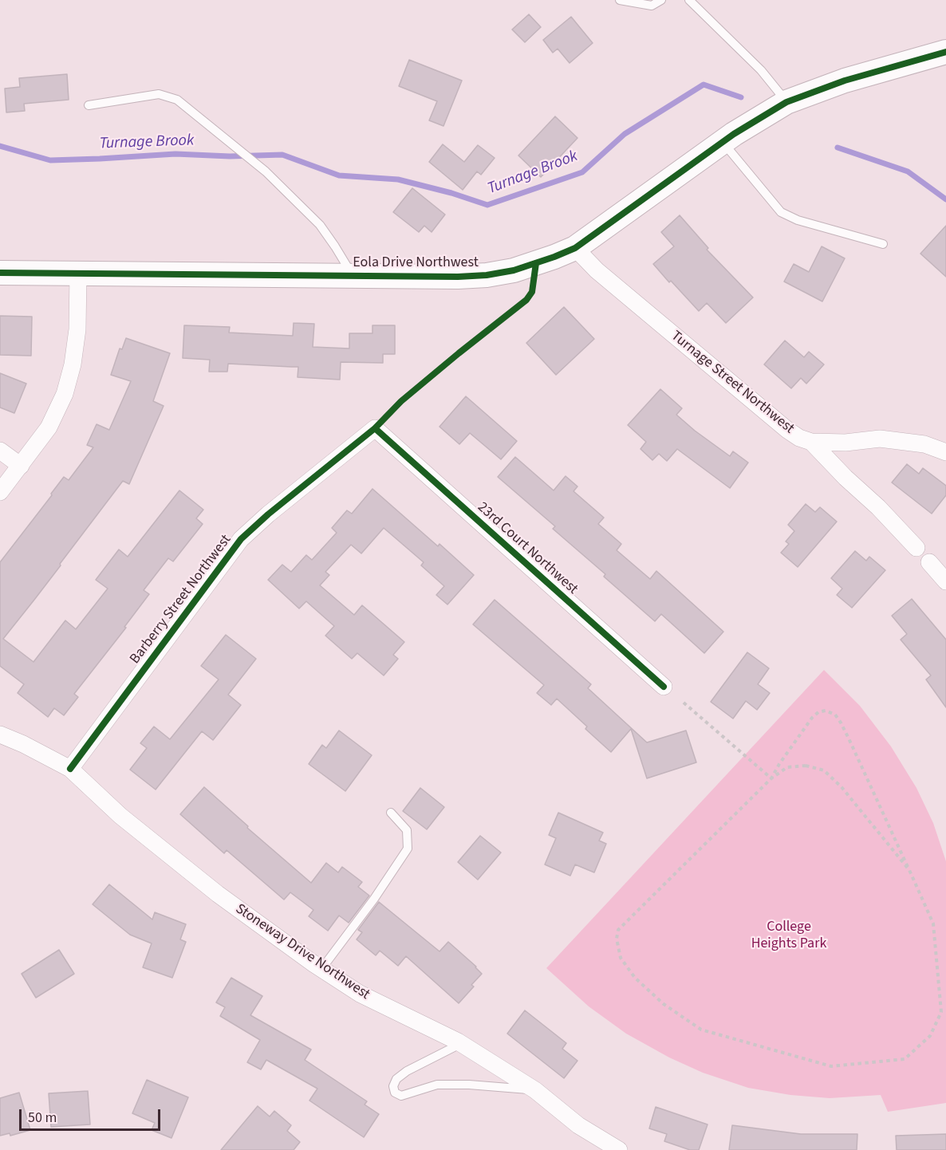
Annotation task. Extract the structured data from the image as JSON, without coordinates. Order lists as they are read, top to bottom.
{
  "streets": {
    "main road": ["Eola Drive Northwest"],
    "street": [
      "Turnage Street Northwest",
      "23rd Court Northwest",
      "Barberry Street Northwest",
      "Stoneway Drive Northwest"
    ]
  },
  "crossings": [
    ["Eola Drive Northwest", "Turnage Street Northwest"],
    ["23rd Court Northwest", "Barberry Street Northwest"],
    ["Barberry Street Northwest", "Stoneway Drive Northwest"]
  ],
  "water": ["Turnage Brook"],
  "parks": ["College Heights Park"],
  "scale_bar": "50 m"
}
